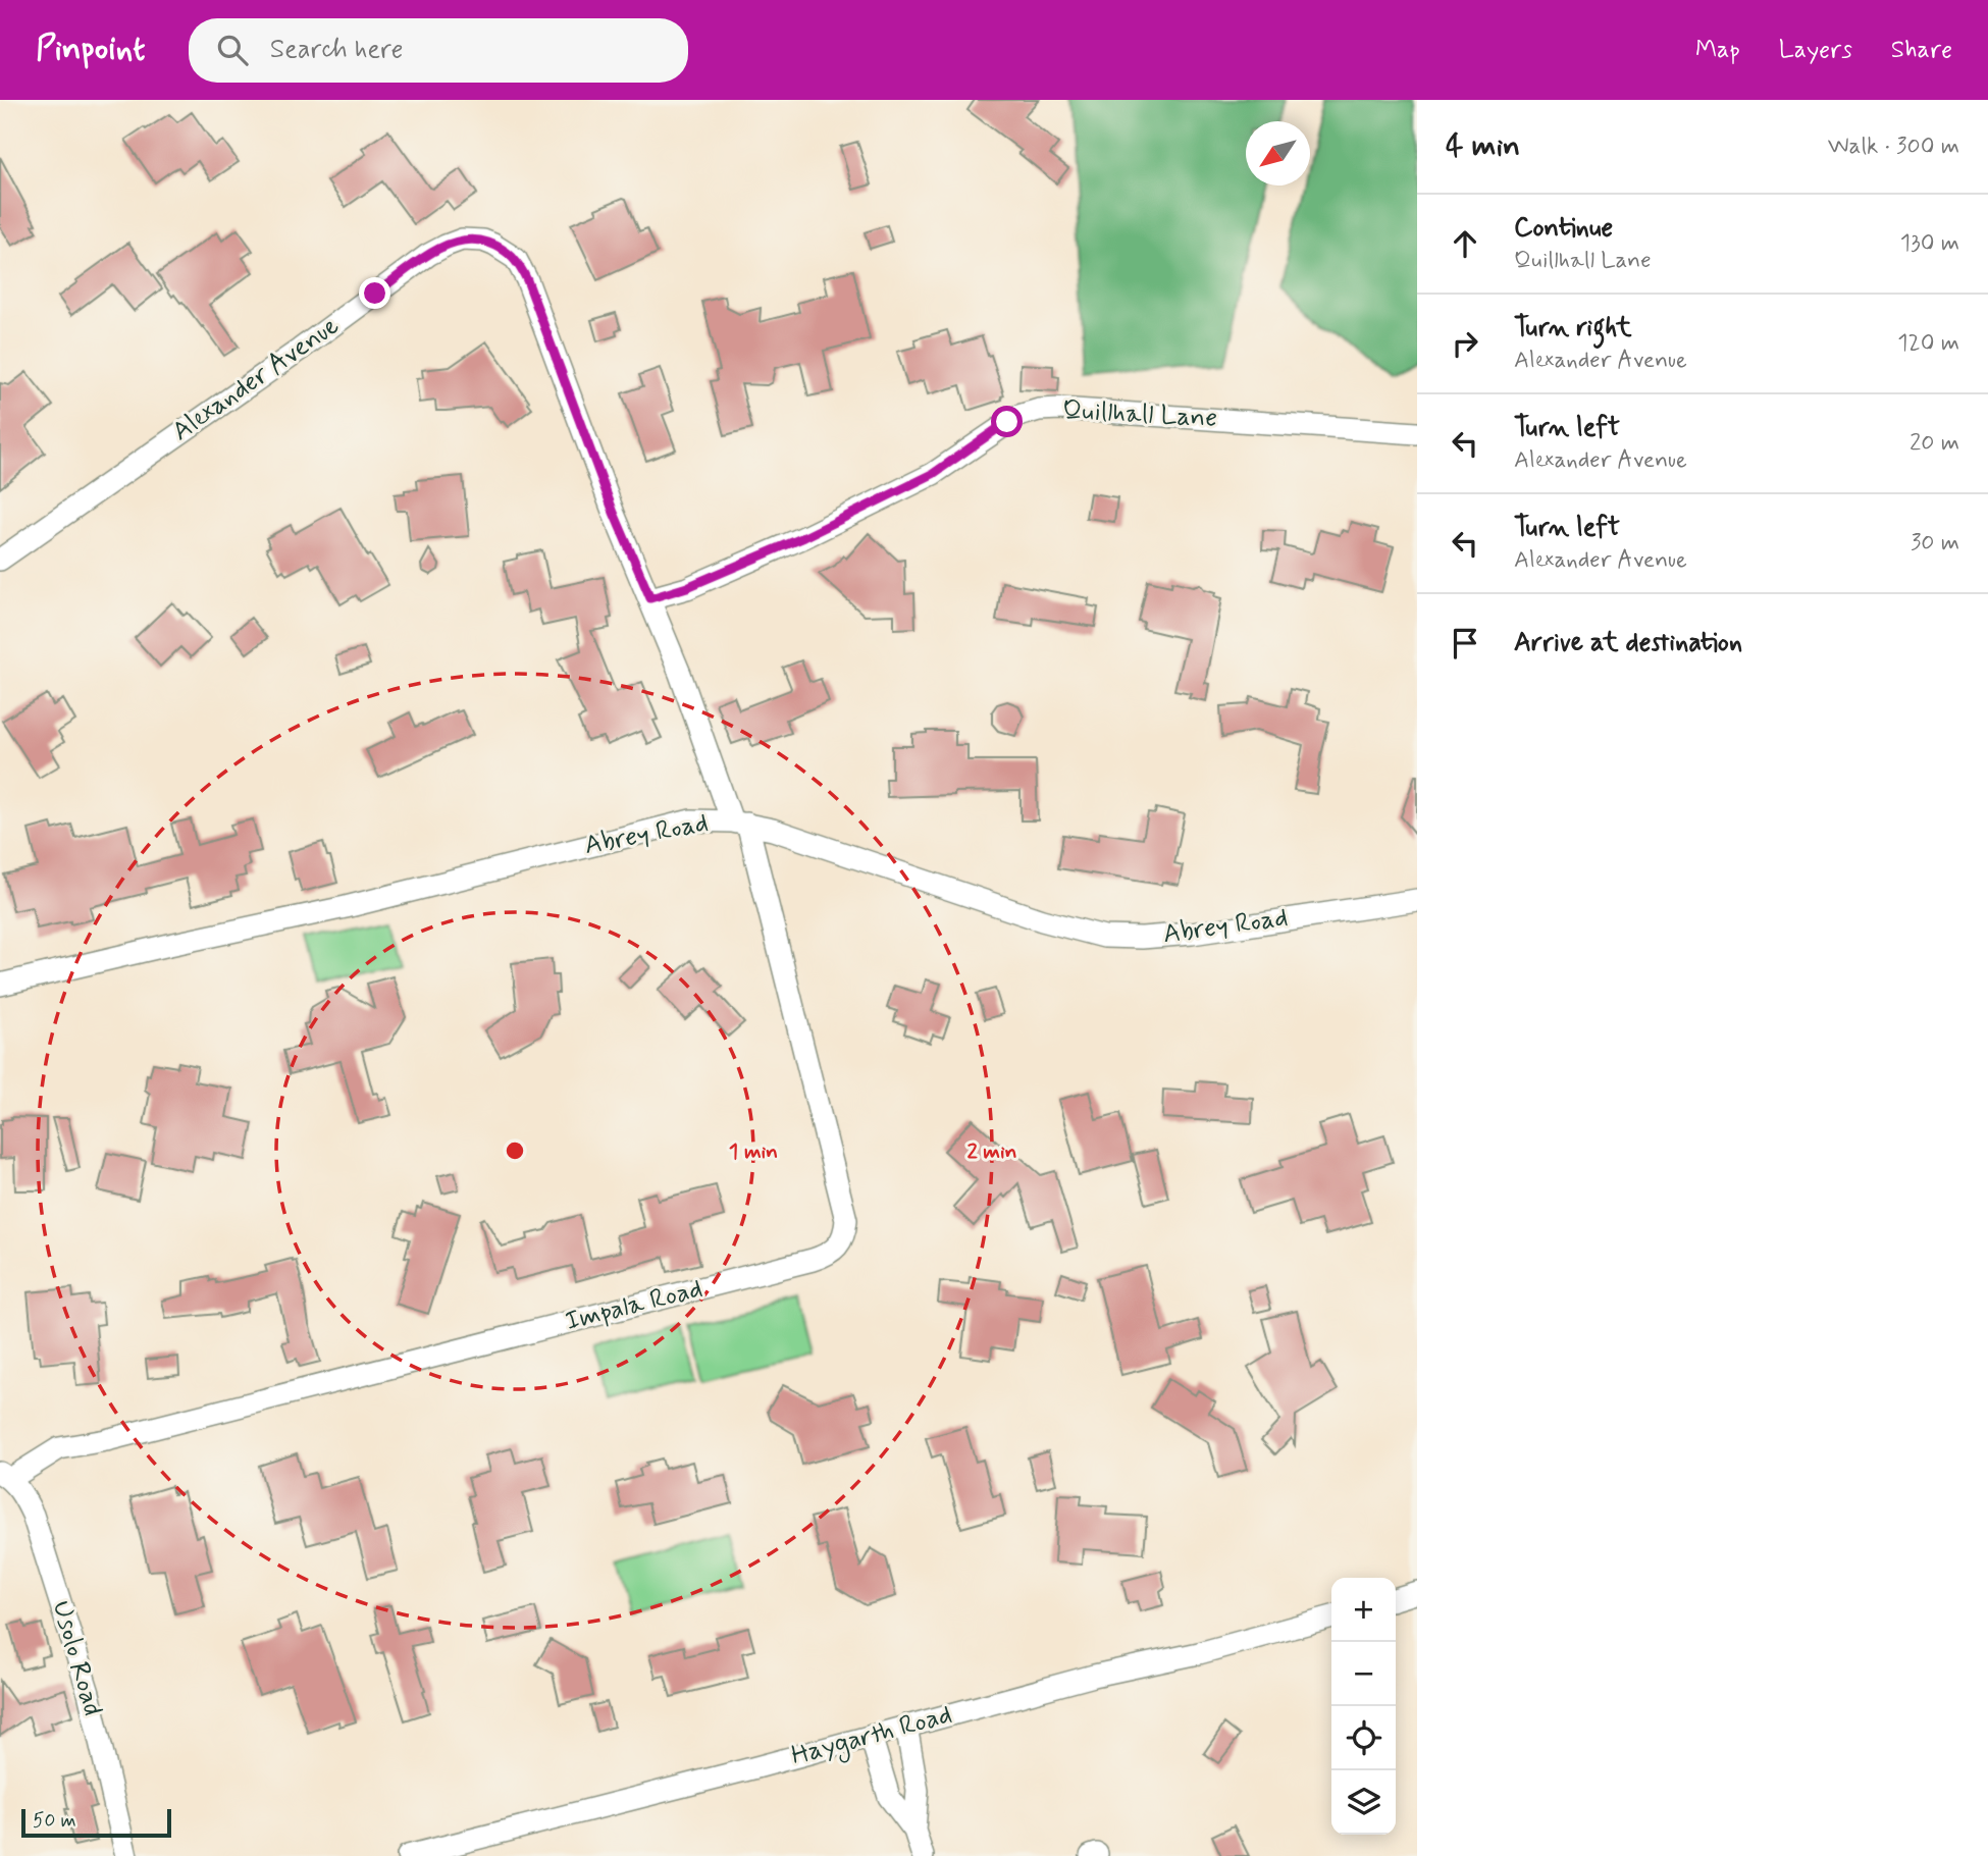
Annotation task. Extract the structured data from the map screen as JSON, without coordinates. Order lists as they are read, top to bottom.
{
  "streets": {
    "street": [
      "Alexander Avenue",
      "Quillhall Lane",
      "Abrey Road",
      "Impala Road",
      "Usolo Road",
      "Haygarth Road"
    ]
  },
  "crossings": [
    ["Alexander Avenue", "Quillhall Lane"],
    ["Alexander Avenue", "Abrey Road"],
    ["Alexander Avenue", "Impala Road"],
    ["Abrey Road", "Impala Road"],
    ["Impala Road", "Usolo Road"]
  ],
  "scale_bar": "50 m",
  "north": "bottom left",
  "page": {
    "header": "Pinpoint",
    "search": "Search here",
    "nav": ["Map", "Layers", "Share"],
    "heading": ["4 min", "Walk · 300 m"],
    "list": [
      ["Continue", "Quillhall Lane", "130 m"],
      ["Turn right", "Alexander Avenue", "120 m"],
      ["Turn left", "Alexander Avenue", "20 m"],
      ["Turn left", "Alexander Avenue", "30 m"],
      "Arrive at destination"
    ],
    "map_buttons": ["+", "−"],
    "scale": "50 m"
  },
  "rings": ["1 min", "2 min"]
}
